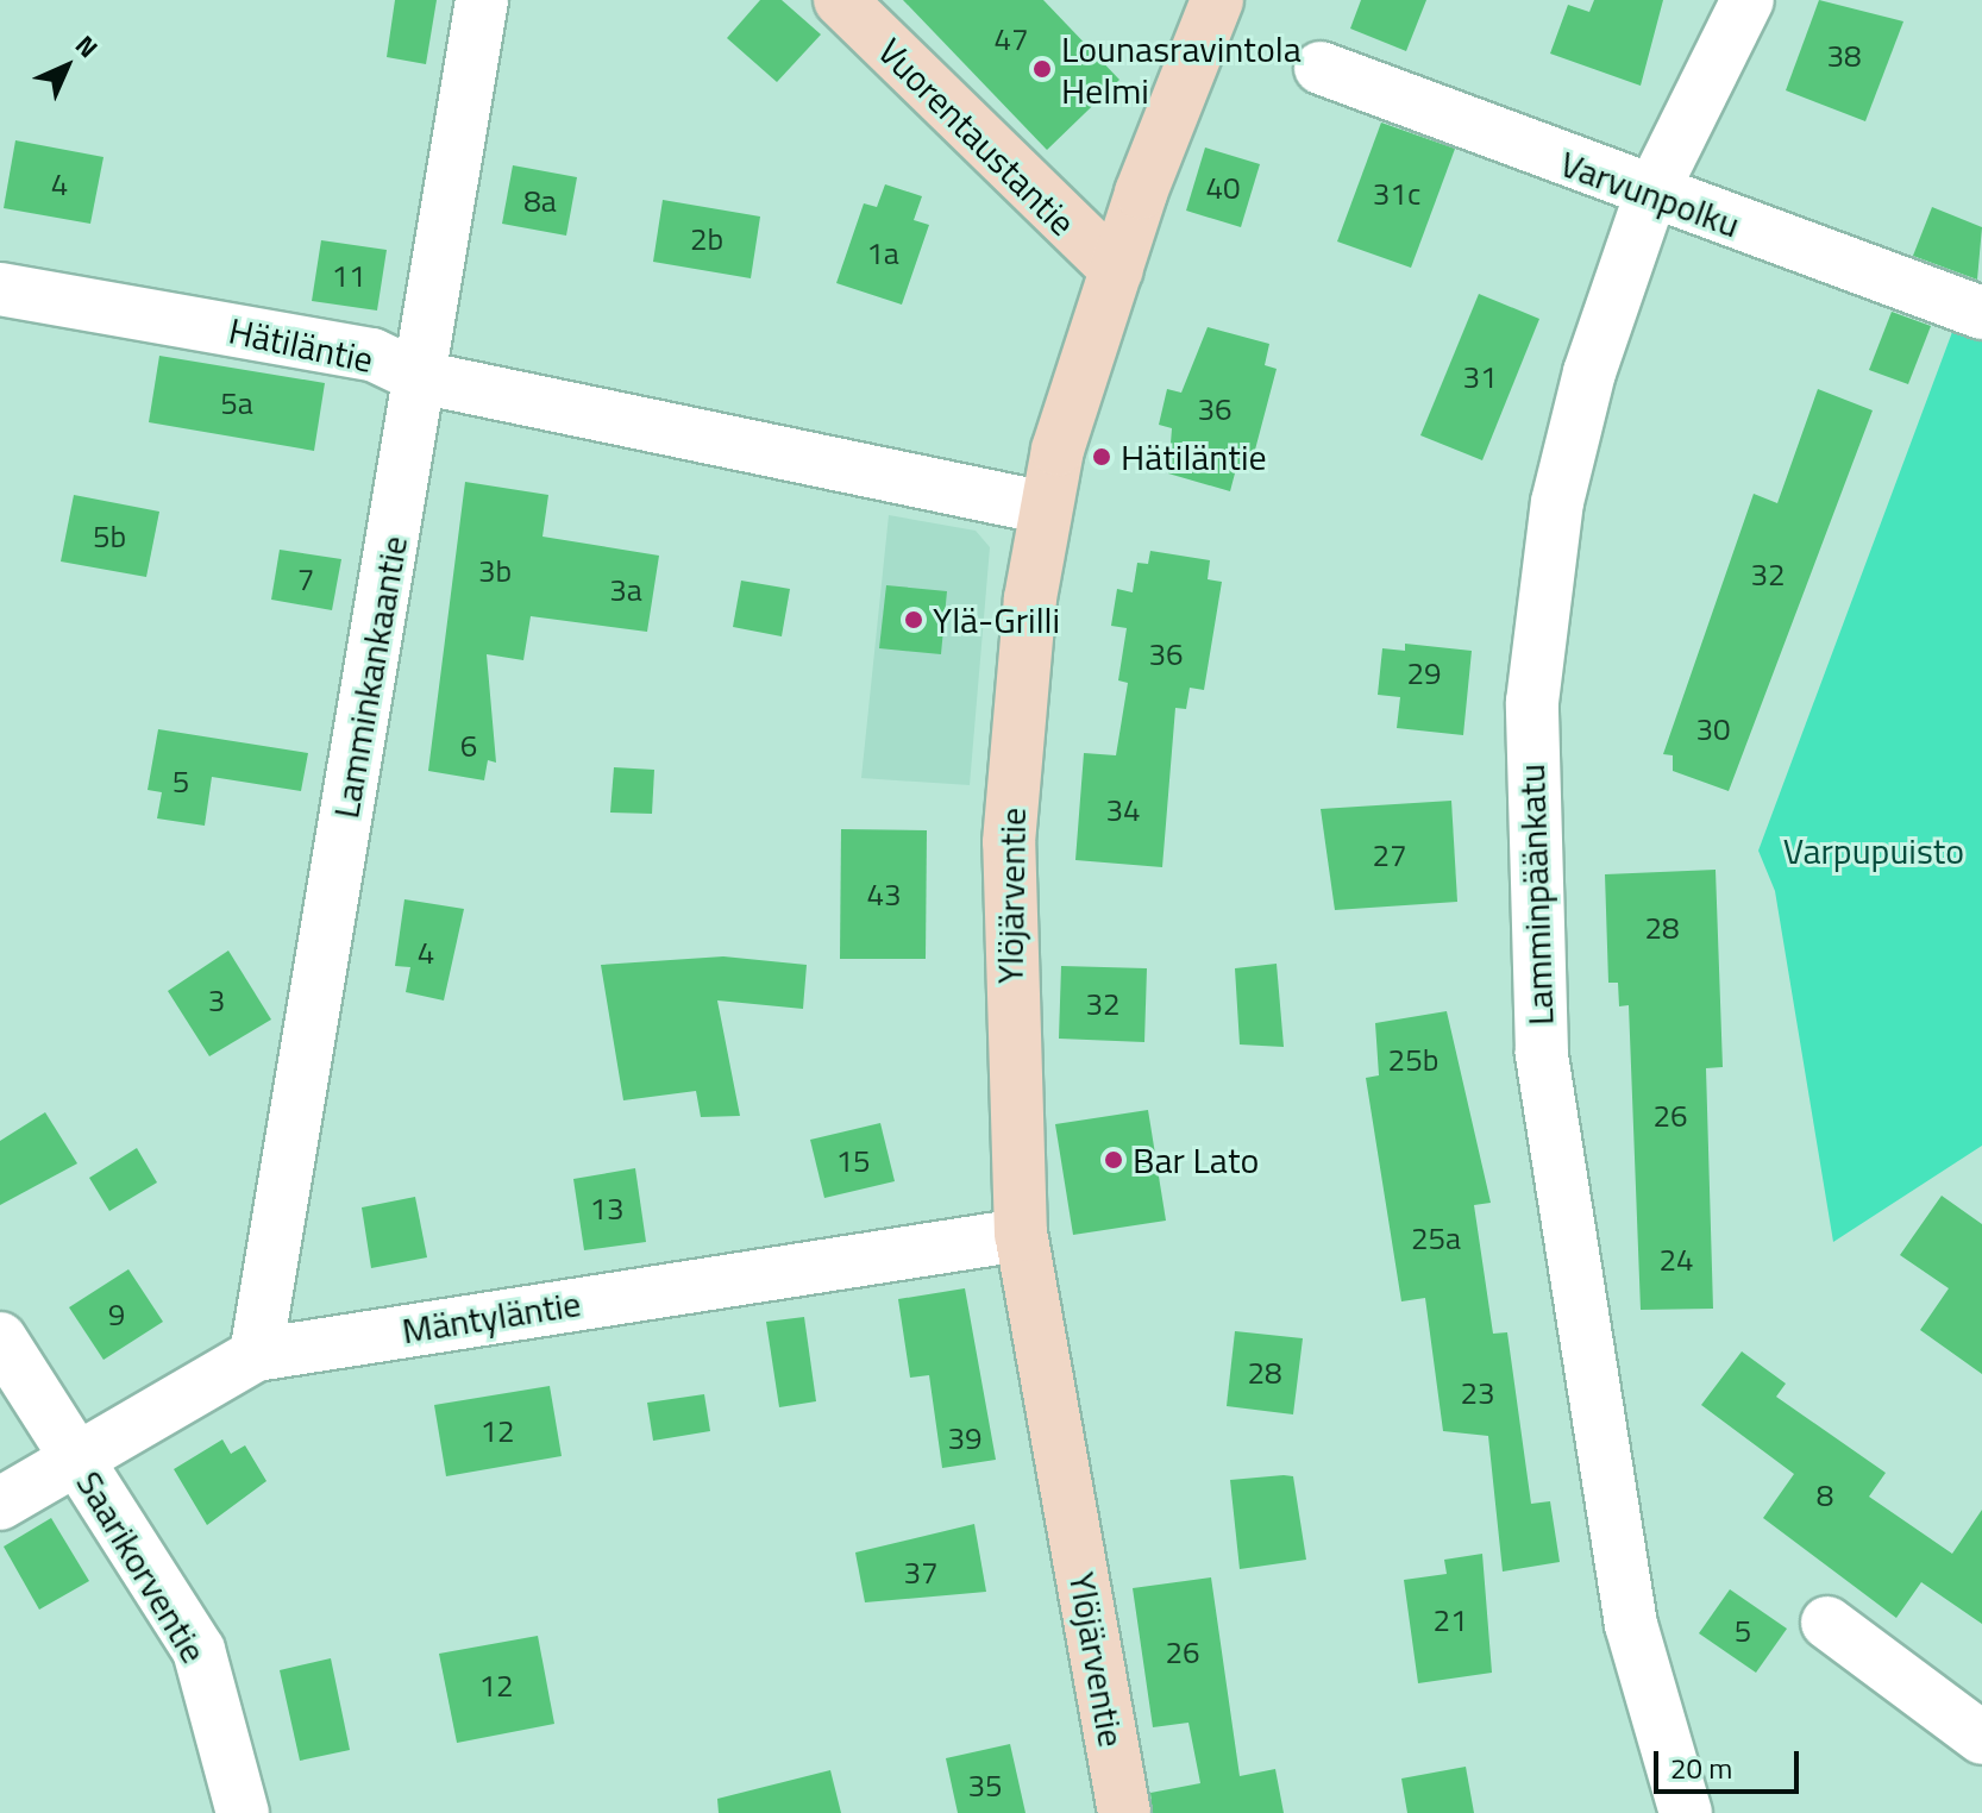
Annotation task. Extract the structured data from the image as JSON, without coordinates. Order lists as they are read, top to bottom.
{
  "streets": {
    "main road": ["Vuorentaustantie", "Ylöjärventie"],
    "street": [
      "Varvunpolku",
      "Hätiläntie",
      "Lamminkankaantie",
      "Lamminpäänkatu",
      "Mäntyläntie",
      "Saarikorventie"
    ]
  },
  "crossings": [
    ["Vuorentaustantie", "Ylöjärventie"],
    ["Varvunpolku", "Lamminpäänkatu"],
    ["Hätiläntie", "Lamminkankaantie"],
    ["Hätiläntie", "Ylöjärventie"],
    ["Lamminkankaantie", "Mäntyläntie"],
    ["Ylöjärventie", "Mäntyläntie"],
    ["Mäntyläntie", "Saarikorventie"]
  ],
  "parks": ["Varpupuisto"],
  "places": [
    "Lounasravintola Helmi",
    "Hätiläntie",
    "Ylä-Grilli",
    "Bar Lato"
  ],
  "house_numbers": [
    "47",
    "38",
    "4",
    "40",
    "31c",
    "8a",
    "2b",
    "1a",
    "11",
    "31",
    "5a",
    "36",
    "5b",
    "3b",
    "32",
    "7",
    "3a",
    "36",
    "29",
    "30",
    "6",
    "5",
    "34",
    "27",
    "43",
    "28",
    "4",
    "3",
    "32",
    "25b",
    "26",
    "15",
    "13",
    "25a",
    "24",
    "9",
    "28",
    "23",
    "12",
    "39",
    "8",
    "37",
    "21",
    "5",
    "26",
    "12",
    "35"
  ],
  "scale_bar": "20 m",
  "north": "top right"
}
